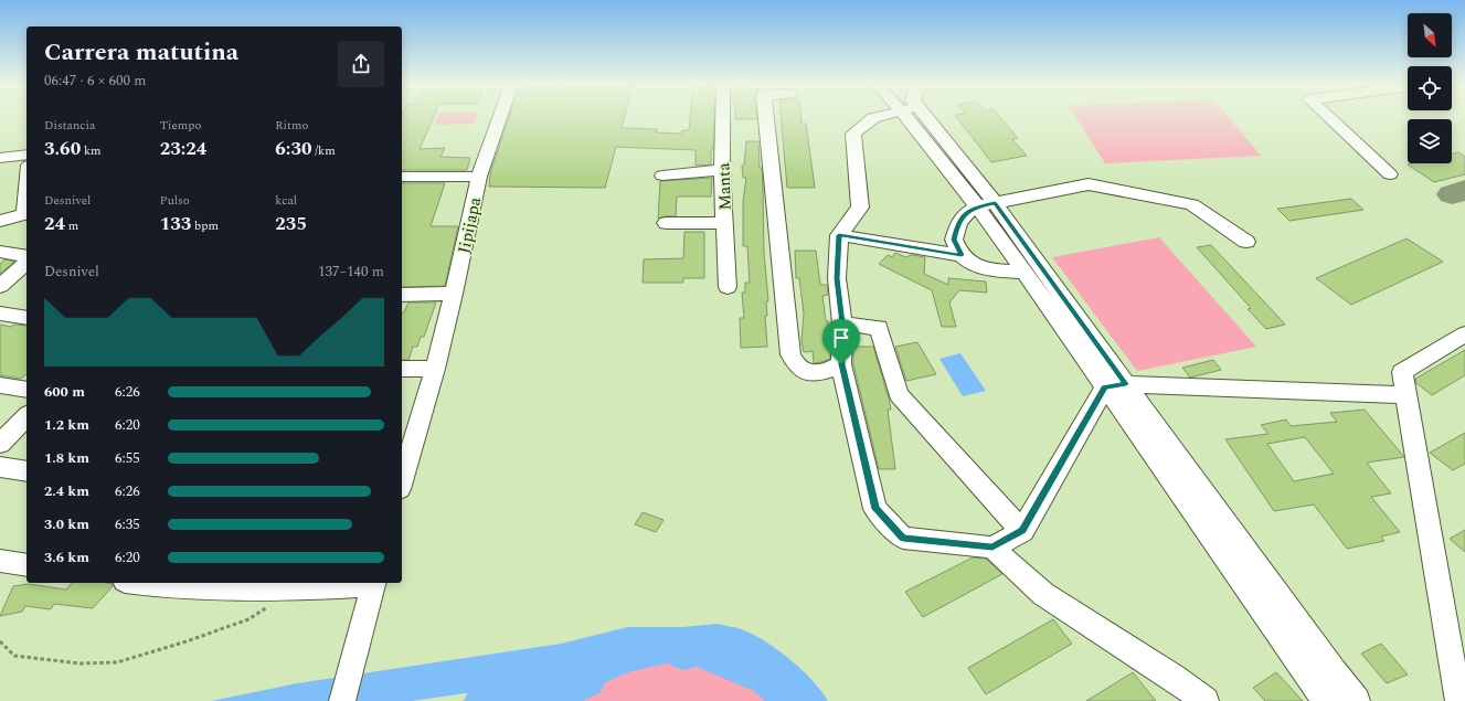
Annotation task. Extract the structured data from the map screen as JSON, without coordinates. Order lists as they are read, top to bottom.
{
  "streets": {
    "street": ["Manta", "Jipijapa"]
  },
  "north": "bottom right",
  "page": {
    "heading": ["Carrera matutina", "06:47 · 6 × 600 m"],
    "stats": [
      ["Distancia", "3.60 km"],
      ["Tiempo", "23:24"],
      ["Ritmo", "6:30 /km"],
      ["Desnivel", "24 m"],
      ["Pulso", "133 bpm"],
      ["kcal", "235"]
    ],
    "chart": ["Desnivel", "137–140 m"],
    "list": [
      {
        "name": "600 m",
        "note": "6:26"
      },
      {
        "name": "1.2 km",
        "note": "6:20"
      },
      {
        "name": "1.8 km",
        "note": "6:55"
      },
      {
        "name": "2.4 km",
        "note": "6:26"
      },
      {
        "name": "3.0 km",
        "note": "6:35"
      },
      {
        "name": "3.6 km",
        "note": "6:20"
      }
    ]
  }
}
